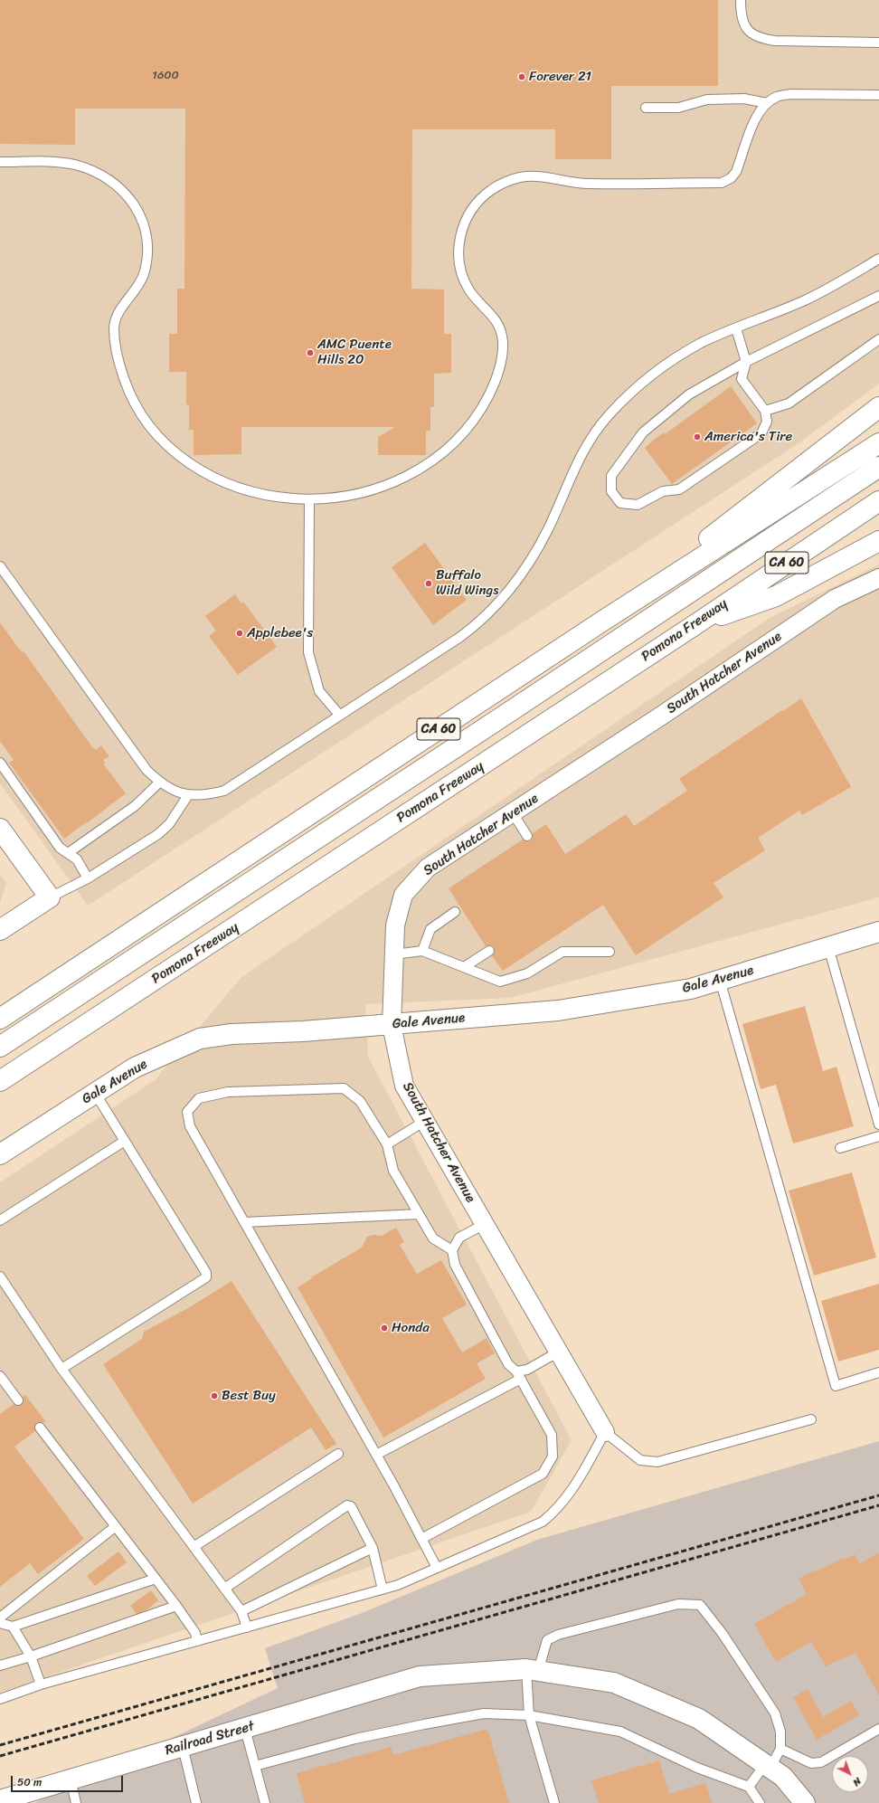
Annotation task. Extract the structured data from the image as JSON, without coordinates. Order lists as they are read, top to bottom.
{
  "streets": {
    "main road": [
      "CA 60",
      "Pomona Freeway",
      "Gale Avenue",
      "Railroad Street"
    ],
    "street": ["South Hatcher Avenue"]
  },
  "crossings": [
    ["South Hatcher Avenue", "Gale Avenue"]
  ],
  "places": [
    "Forever 21",
    "AMC Puente Hills 20",
    "America's Tire",
    "Buffalo Wild Wings",
    "Applebee's",
    "Honda",
    "Best Buy"
  ],
  "house_numbers": ["1600"],
  "scale_bar": "50 m",
  "north": "bottom right"
}
